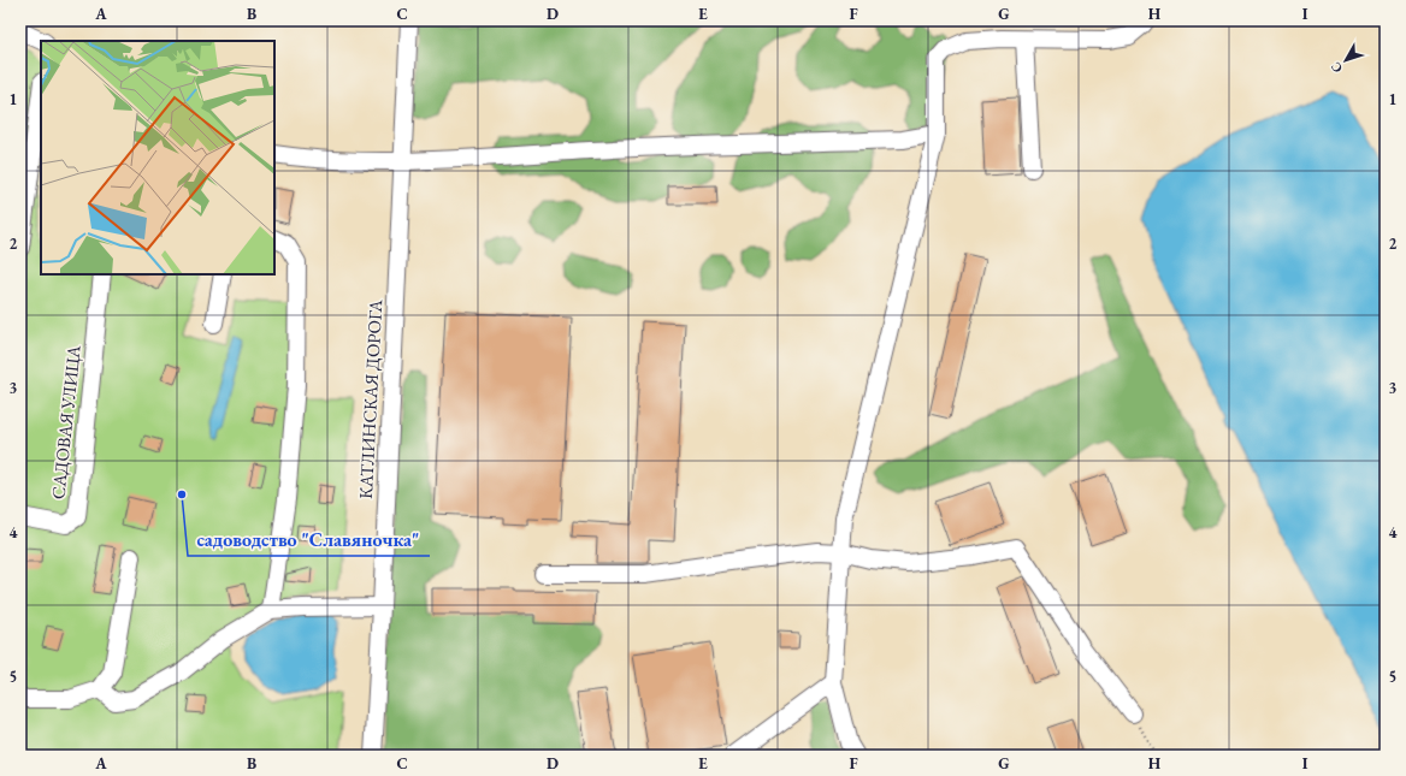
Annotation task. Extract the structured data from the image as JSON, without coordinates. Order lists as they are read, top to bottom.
{
  "streets": {
    "street": ["КАТЛИНСКАЯ ДОРОГА", "САДОВАЯ УЛИЦА"]
  },
  "places": ["садоводство \"Славяночка\""],
  "north": "bottom left",
  "grid": {
    "columns": [
      "A",
      "B",
      "C",
      "D",
      "E",
      "F",
      "G",
      "H",
      "I"
    ],
    "rows": [
      "1",
      "2",
      "3",
      "4",
      "5"
    ]
  }
}
